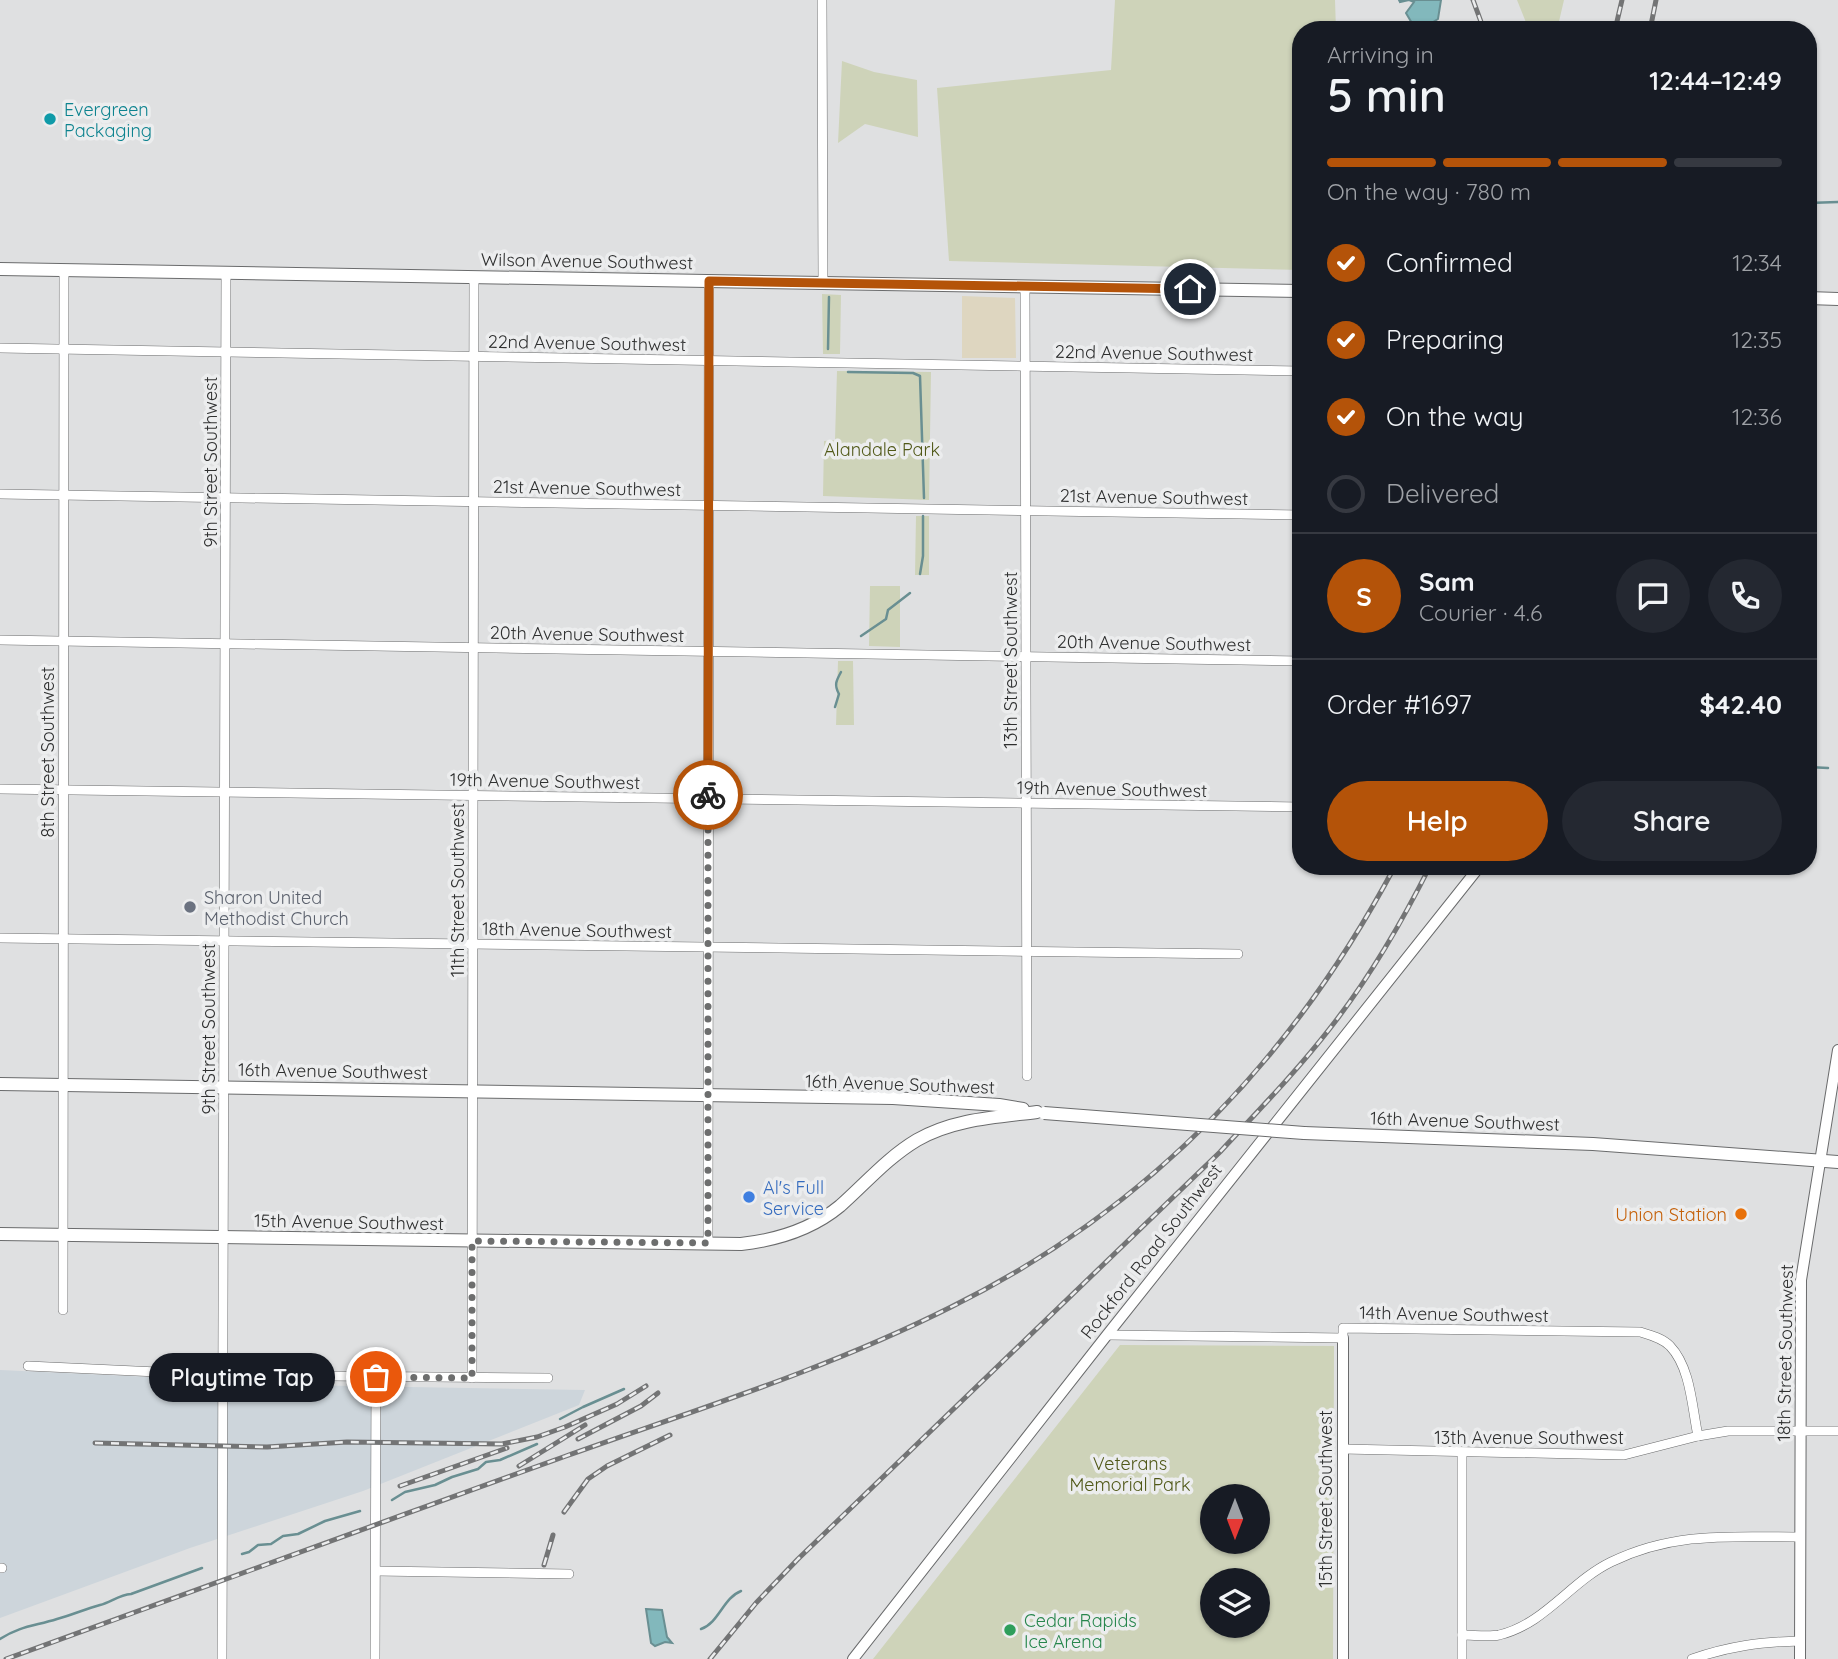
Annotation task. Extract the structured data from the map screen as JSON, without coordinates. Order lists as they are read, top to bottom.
{
  "streets": {
    "main road": ["Wilson Avenue Southwest", "16th Avenue Southwest", "15th Avenue Southwest"],
    "street": [
      "22nd Avenue Southwest",
      "9th Street Southwest",
      "21st Avenue Southwest",
      "20th Avenue Southwest",
      "13th Street Southwest",
      "8th Street Southwest",
      "19th Avenue Southwest",
      "11th Street Southwest",
      "18th Avenue Southwest",
      "Rockford Road Southwest",
      "14th Avenue Southwest",
      "18th Street Southwest",
      "13th Avenue Southwest",
      "15th Street Southwest"
    ]
  },
  "crossings": [
    ["Wilson Avenue Southwest", "9th Street Southwest"],
    ["Wilson Avenue Southwest", "13th Street Southwest"],
    ["Wilson Avenue Southwest", "8th Street Southwest"],
    ["Wilson Avenue Southwest", "11th Street Southwest"],
    ["22nd Avenue Southwest", "9th Street Southwest"],
    ["22nd Avenue Southwest", "13th Street Southwest"],
    ["22nd Avenue Southwest", "8th Street Southwest"],
    ["22nd Avenue Southwest", "11th Street Southwest"],
    ["9th Street Southwest", "21st Avenue Southwest"],
    ["9th Street Southwest", "20th Avenue Southwest"],
    ["9th Street Southwest", "19th Avenue Southwest"],
    ["9th Street Southwest", "18th Avenue Southwest"],
    ["9th Street Southwest", "16th Avenue Southwest"],
    ["9th Street Southwest", "15th Avenue Southwest"],
    ["21st Avenue Southwest", "13th Street Southwest"],
    ["21st Avenue Southwest", "8th Street Southwest"],
    ["21st Avenue Southwest", "11th Street Southwest"],
    ["20th Avenue Southwest", "13th Street Southwest"],
    ["20th Avenue Southwest", "8th Street Southwest"],
    ["20th Avenue Southwest", "11th Street Southwest"],
    ["13th Street Southwest", "19th Avenue Southwest"],
    ["13th Street Southwest", "18th Avenue Southwest"],
    ["8th Street Southwest", "19th Avenue Southwest"],
    ["8th Street Southwest", "18th Avenue Southwest"],
    ["8th Street Southwest", "16th Avenue Southwest"],
    ["8th Street Southwest", "15th Avenue Southwest"],
    ["19th Avenue Southwest", "11th Street Southwest"],
    ["11th Street Southwest", "18th Avenue Southwest"],
    ["11th Street Southwest", "16th Avenue Southwest"],
    ["11th Street Southwest", "15th Avenue Southwest"],
    ["16th Avenue Southwest", "15th Avenue Southwest"],
    ["16th Avenue Southwest", "18th Street Southwest"],
    ["Rockford Road Southwest", "14th Avenue Southwest"],
    ["14th Avenue Southwest", "13th Avenue Southwest"],
    ["14th Avenue Southwest", "15th Street Southwest"],
    ["18th Street Southwest", "13th Avenue Southwest"],
    ["13th Avenue Southwest", "15th Street Southwest"]
  ],
  "parks": ["Alandale Park", "Veterans Memorial Park"],
  "places": [
    "Evergreen Packaging",
    "Sharon United Methodist Church",
    "Al's Full Service",
    "Union Station",
    "Playtime Tap",
    "Cedar Rapids Ice Arena"
  ],
  "north": "bottom",
  "page": {
    "heading": ["5 min", "Arriving in", "12:44–12:49"],
    "panel": [
      "Sam",
      "Courier · 4.6",
      "Order #1697",
      "$42.40"
    ],
    "bar": "On the way · 780 m",
    "list": [
      ["Confirmed", "12:34"],
      ["Preparing", "12:35"],
      ["On the way", "12:36"],
      "Delivered"
    ],
    "round": "S",
    "buttons": ["Help", "Share"],
    "bubble": "Playtime Tap"
  }
}
